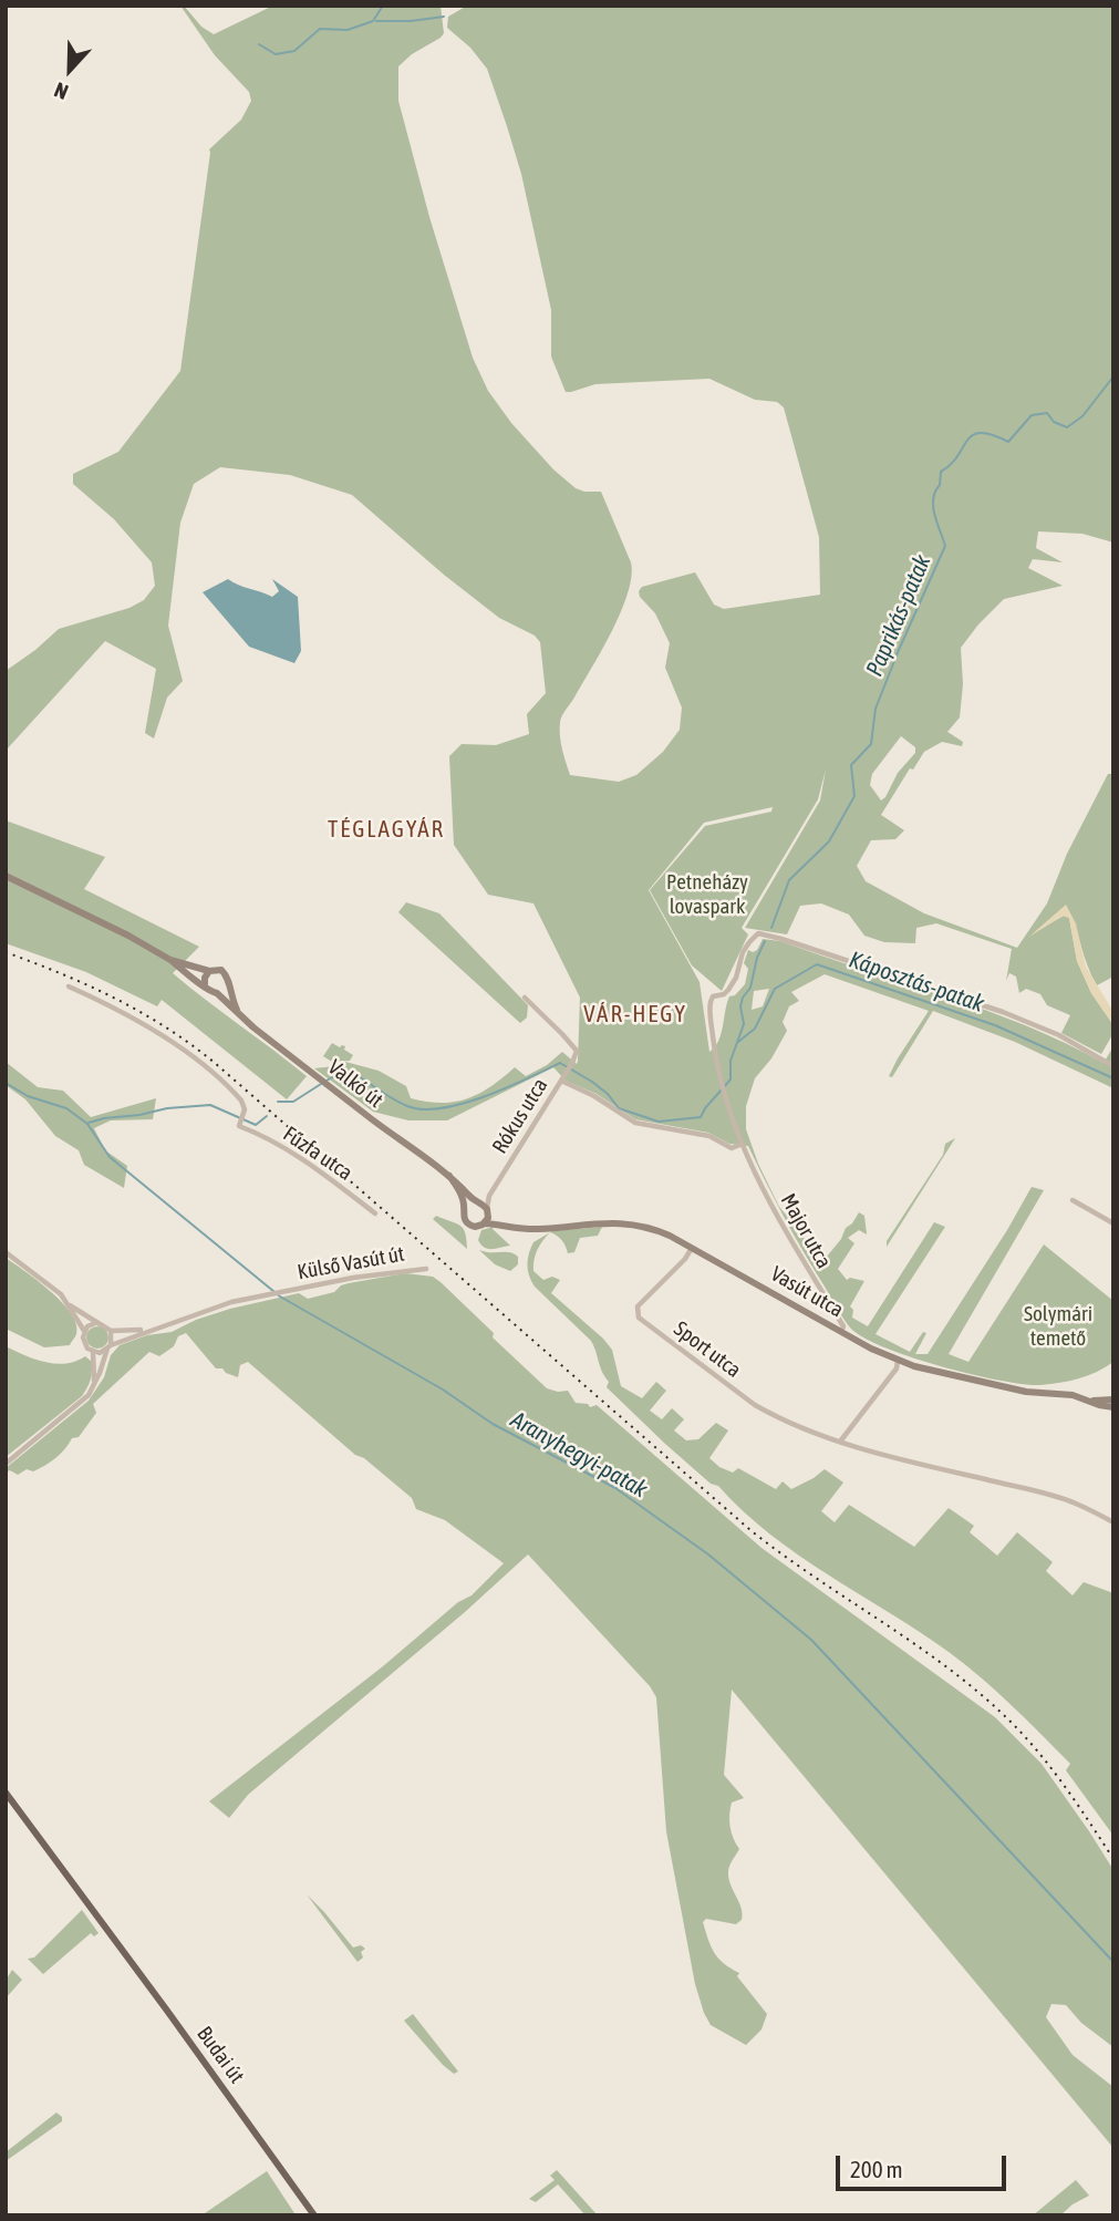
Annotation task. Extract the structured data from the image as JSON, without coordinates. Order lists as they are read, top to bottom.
{
  "streets": {
    "main road": ["Budai út"],
    "street": [
      "Valkó út",
      "Rókus utca",
      "Fűzfa utca",
      "Major utca",
      "Külső Vasút út",
      "Vasút utca",
      "Sport utca"
    ]
  },
  "crossings": [
    ["Valkó út", "Rókus utca"],
    ["Valkó út", "Vasút utca"],
    ["Rókus utca", "Vasút utca"],
    ["Major utca", "Vasút utca"],
    ["Vasút utca", "Sport utca"]
  ],
  "districts": ["TÉGLAGYÁR", "VÁR-HEGY"],
  "water": ["Paprikás-patak", "Káposztás-patak", "Aranyhegyi-patak"],
  "parks": ["Petneházy lovaspark", "Solymári temető"],
  "scale_bar": "200 m",
  "north": "bottom"
}
